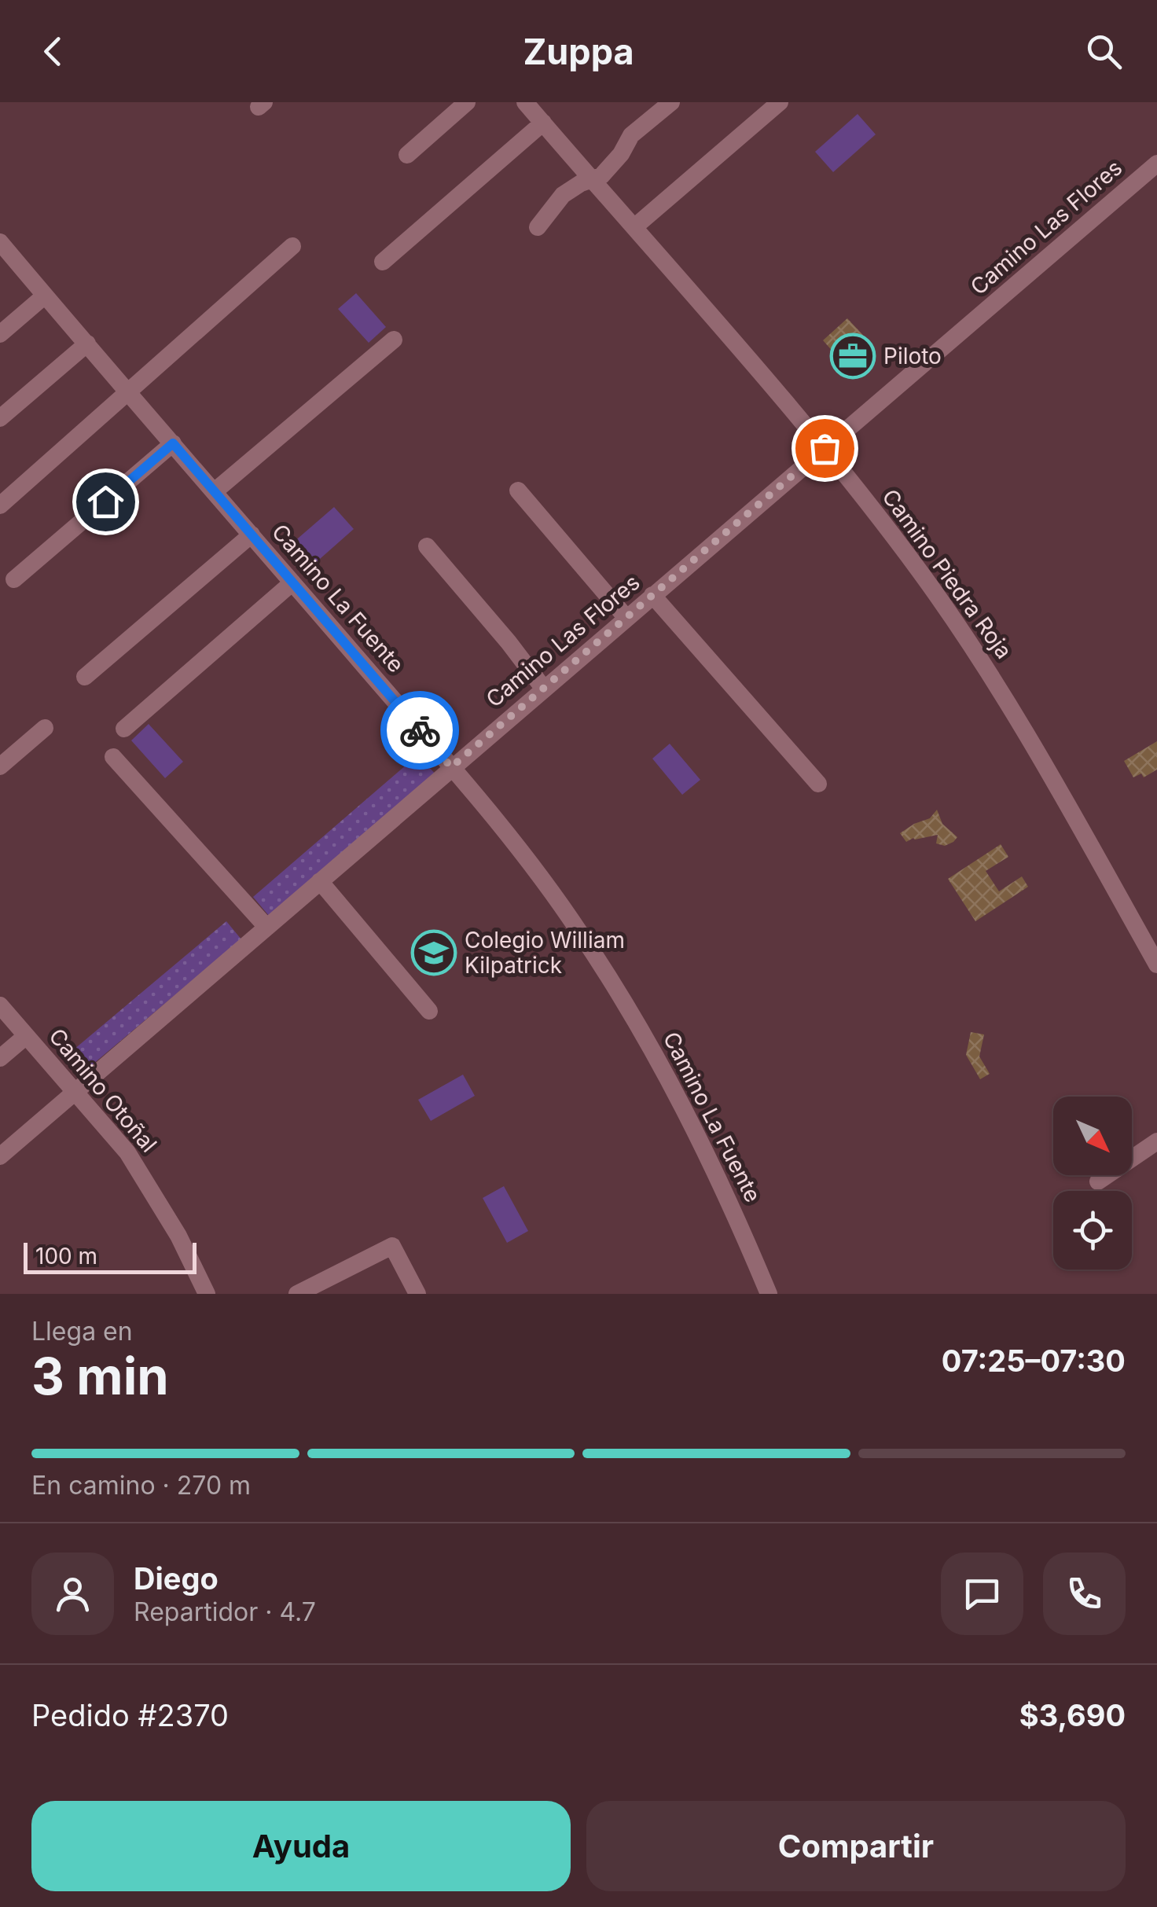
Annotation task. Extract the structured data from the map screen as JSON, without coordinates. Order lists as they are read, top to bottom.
{
  "streets": {
    "street": [
      "Camino Las Flores",
      "Camino Piedra Roja",
      "Camino La Fuente",
      "Camino Otoñal"
    ]
  },
  "crossings": [
    ["Camino Las Flores", "Camino Piedra Roja"],
    ["Camino Las Flores", "Camino La Fuente"],
    ["Camino Las Flores", "Camino Otoñal"]
  ],
  "places": {
    "office": ["Piloto"],
    "school or university": ["Colegio William Kilpatrick"]
  },
  "scale_bar": "100 m",
  "north": "bottom right",
  "page": {
    "header": "Zuppa",
    "scale": "100 m",
    "heading": ["3 min", "Llega en", "07:25–07:30"],
    "panel": [
      "Diego",
      "Repartidor · 4.7",
      "Pedido #2370",
      "$3,690"
    ],
    "bar": "En camino · 270 m",
    "buttons": ["Ayuda", "Compartir"]
  }
}
